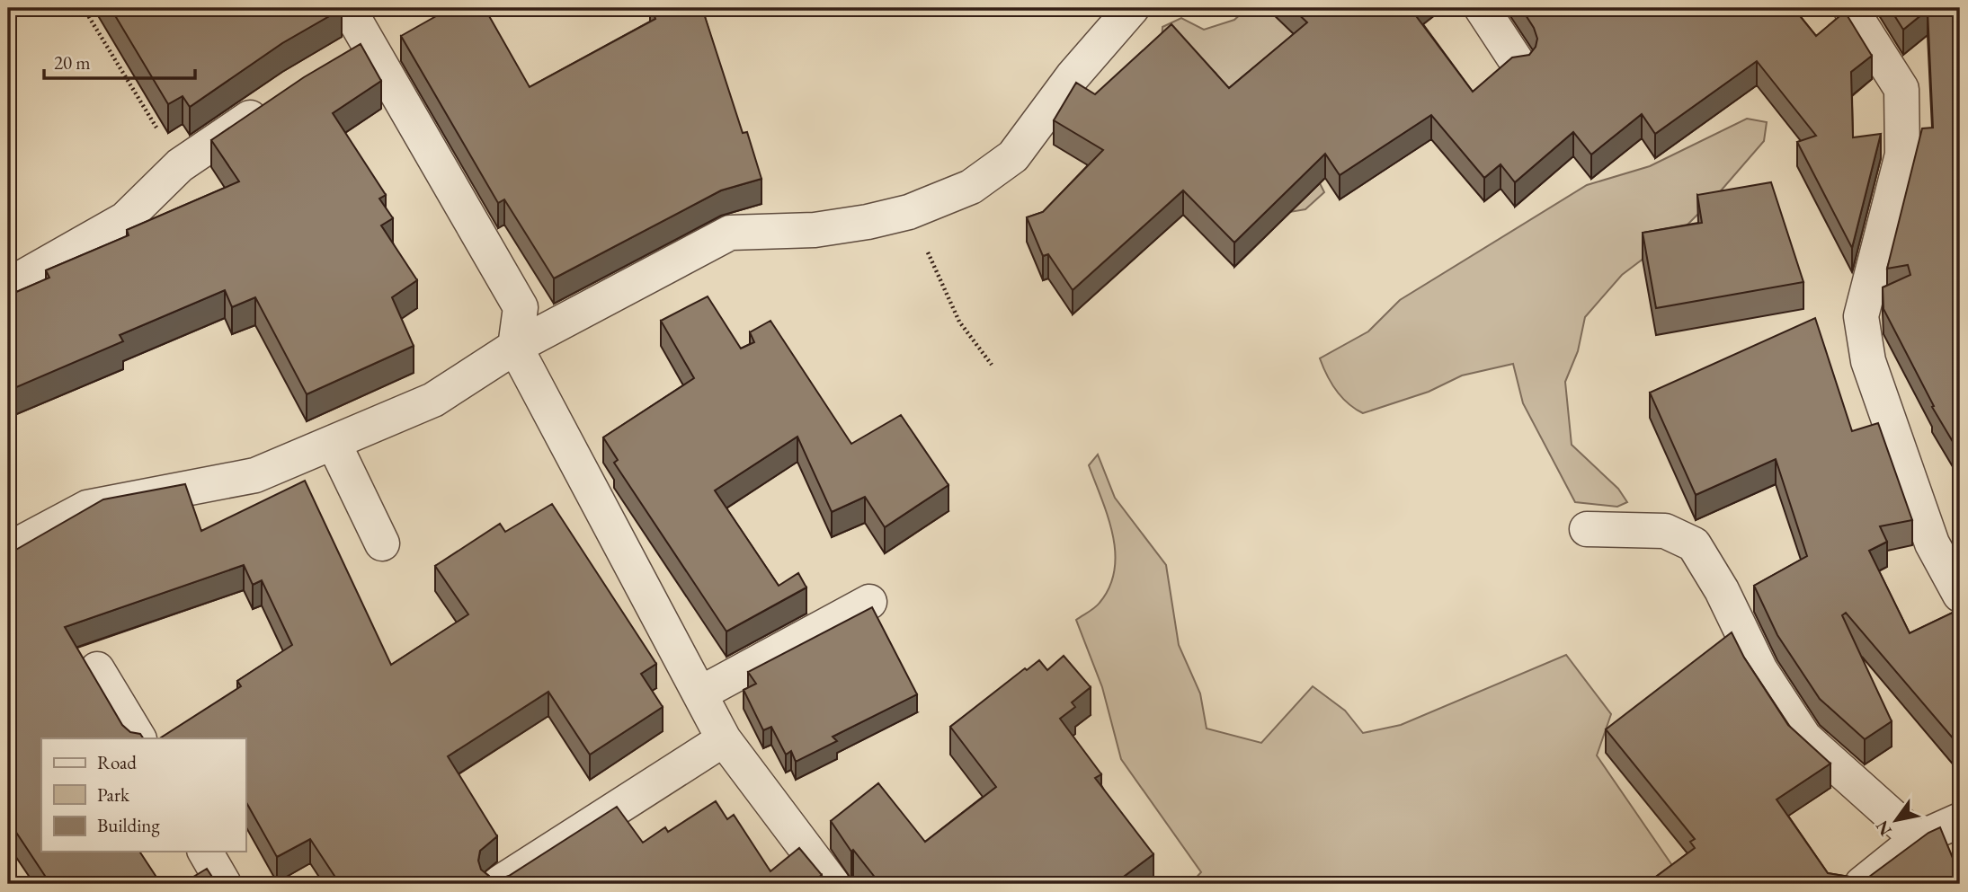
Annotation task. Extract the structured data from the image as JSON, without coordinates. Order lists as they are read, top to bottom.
{
  "legend": ["Road", "Park", "Building"],
  "scale_bar": "20 m",
  "north": "bottom left"
}
